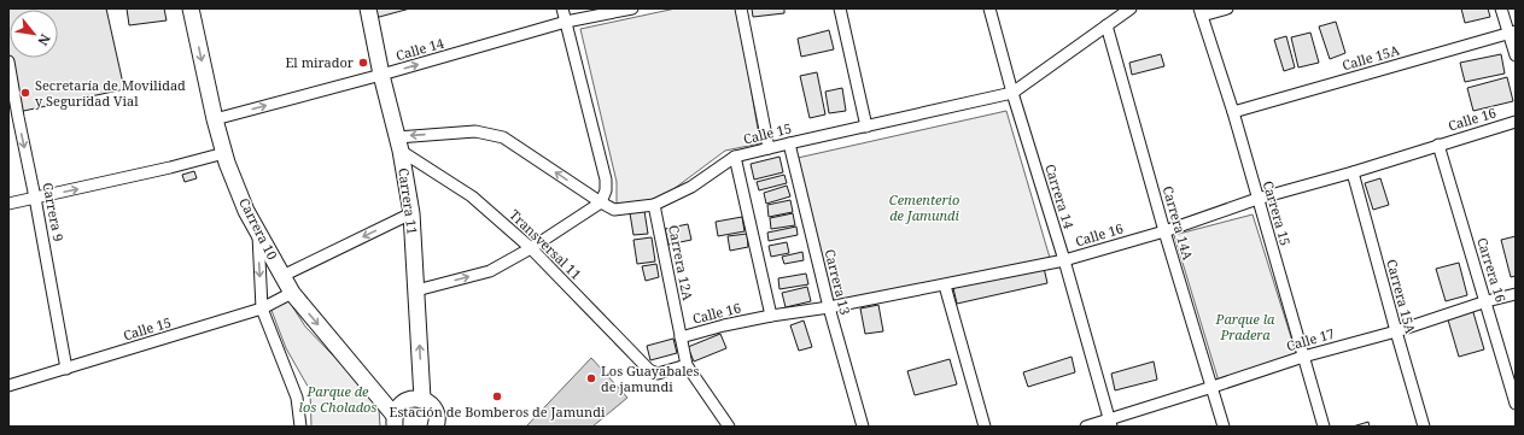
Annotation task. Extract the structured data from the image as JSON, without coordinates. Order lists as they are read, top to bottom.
{
  "streets": {
    "main road": ["Carrera 11", "Carrera 10"],
    "street": [
      "Calle 14",
      "Calle 15A",
      "Calle 16",
      "Calle 15",
      "Carrera 14",
      "Carrera 9",
      "Carrera 15",
      "Carrera 14A",
      "Transversal 11",
      "Carrera 12A",
      "Carrera 16",
      "Carrera 13",
      "Carrera 15A",
      "Calle 17"
    ]
  },
  "crossings": [
    ["Calle 14", "Carrera 11"],
    ["Calle 14", "Carrera 10"],
    ["Calle 15A", "Carrera 15"],
    ["Calle 16", "Carrera 14"],
    ["Calle 16", "Carrera 15"],
    ["Calle 16", "Carrera 14A"],
    ["Calle 16", "Carrera 12A"],
    ["Calle 16", "Carrera 16"],
    ["Calle 16", "Carrera 13"],
    ["Calle 16", "Carrera 15A"],
    ["Calle 15", "Carrera 14"],
    ["Calle 15", "Carrera 11"],
    ["Calle 15", "Carrera 9"],
    ["Calle 15", "Carrera 14A"],
    ["Calle 15", "Carrera 10"],
    ["Calle 15", "Transversal 11"],
    ["Calle 15", "Carrera 12A"],
    ["Calle 15", "Carrera 13"],
    ["Carrera 14", "Calle 17"],
    ["Carrera 11", "Transversal 11"],
    ["Carrera 15", "Calle 17"],
    ["Carrera 14A", "Calle 17"],
    ["Transversal 11", "Carrera 12A"],
    ["Carrera 16", "Calle 17"],
    ["Carrera 15A", "Calle 17"]
  ],
  "one_way": ["Calle 14", "Carrera 10"],
  "parks": ["Cementerio de Jamundi", "Parque la Pradera", "Parque de los Cholados"],
  "places": [
    "El mirador",
    "Secretaría de Movilidad y Seguridad Vial",
    "Los Guayabales de jamundi",
    "Estación de Bomberos de Jamundi"
  ],
  "north": "bottom right"
}
